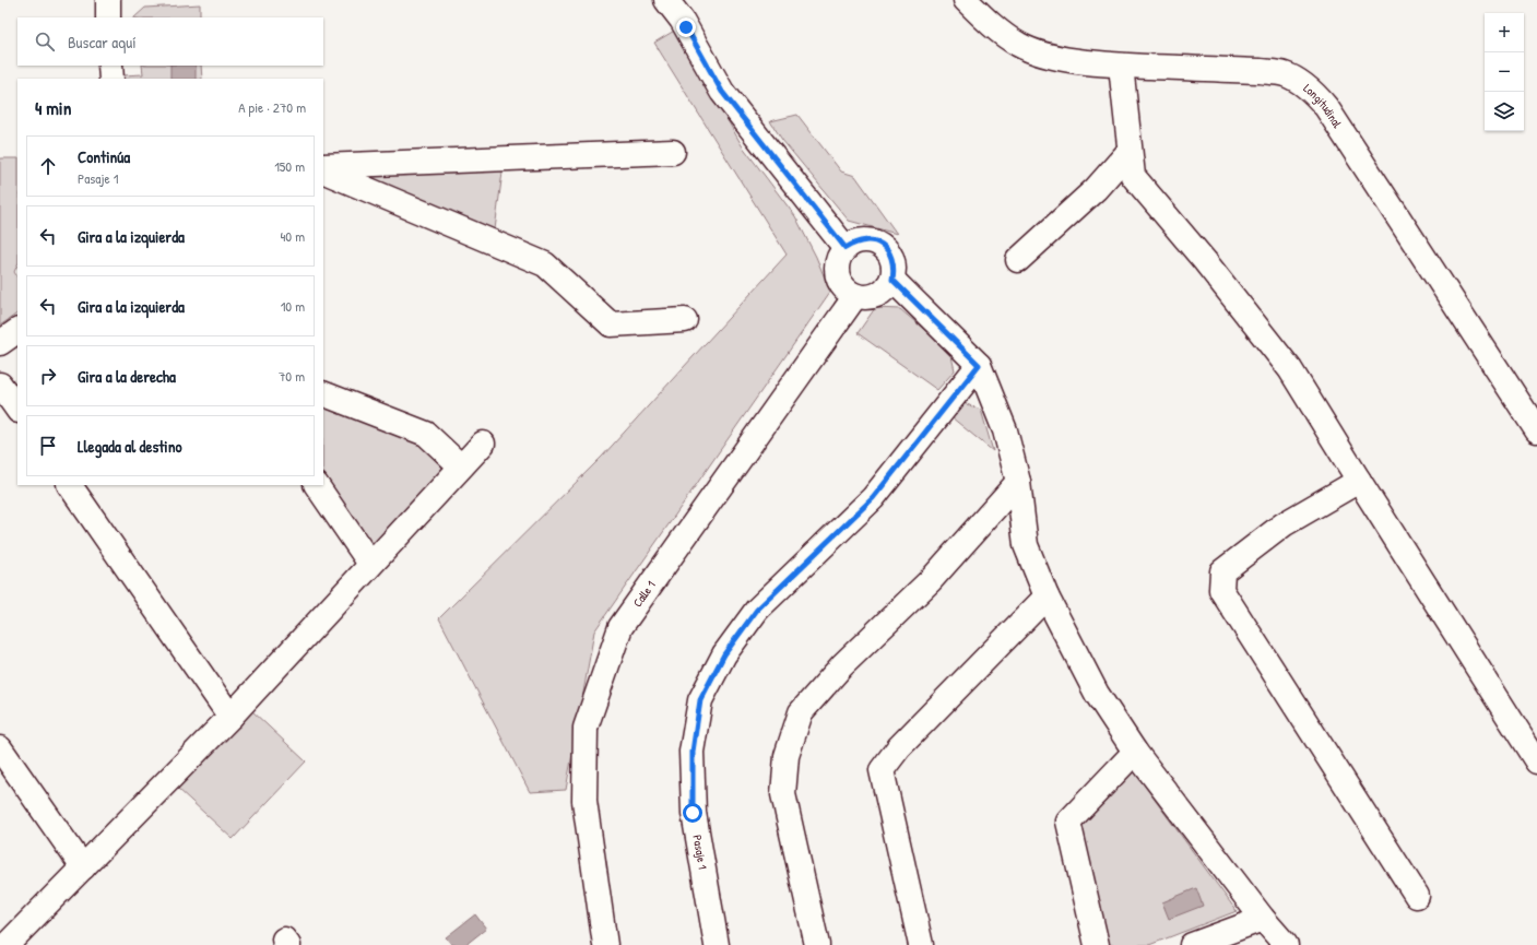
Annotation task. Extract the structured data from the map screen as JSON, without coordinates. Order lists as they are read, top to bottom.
{
  "streets": {
    "street": ["Longitudinal", "Calle 1", "Pasaje 1"]
  },
  "page": {
    "map_buttons": ["+", "−"],
    "search": "Buscar aquí",
    "heading": ["4 min", "A pie · 270 m"],
    "list": [
      ["Continúa", "Pasaje 1", "150 m"],
      ["Gira a la izquierda", "40 m"],
      ["Gira a la izquierda", "10 m"],
      ["Gira a la derecha", "70 m"],
      "Llegada al destino"
    ]
  }
}
